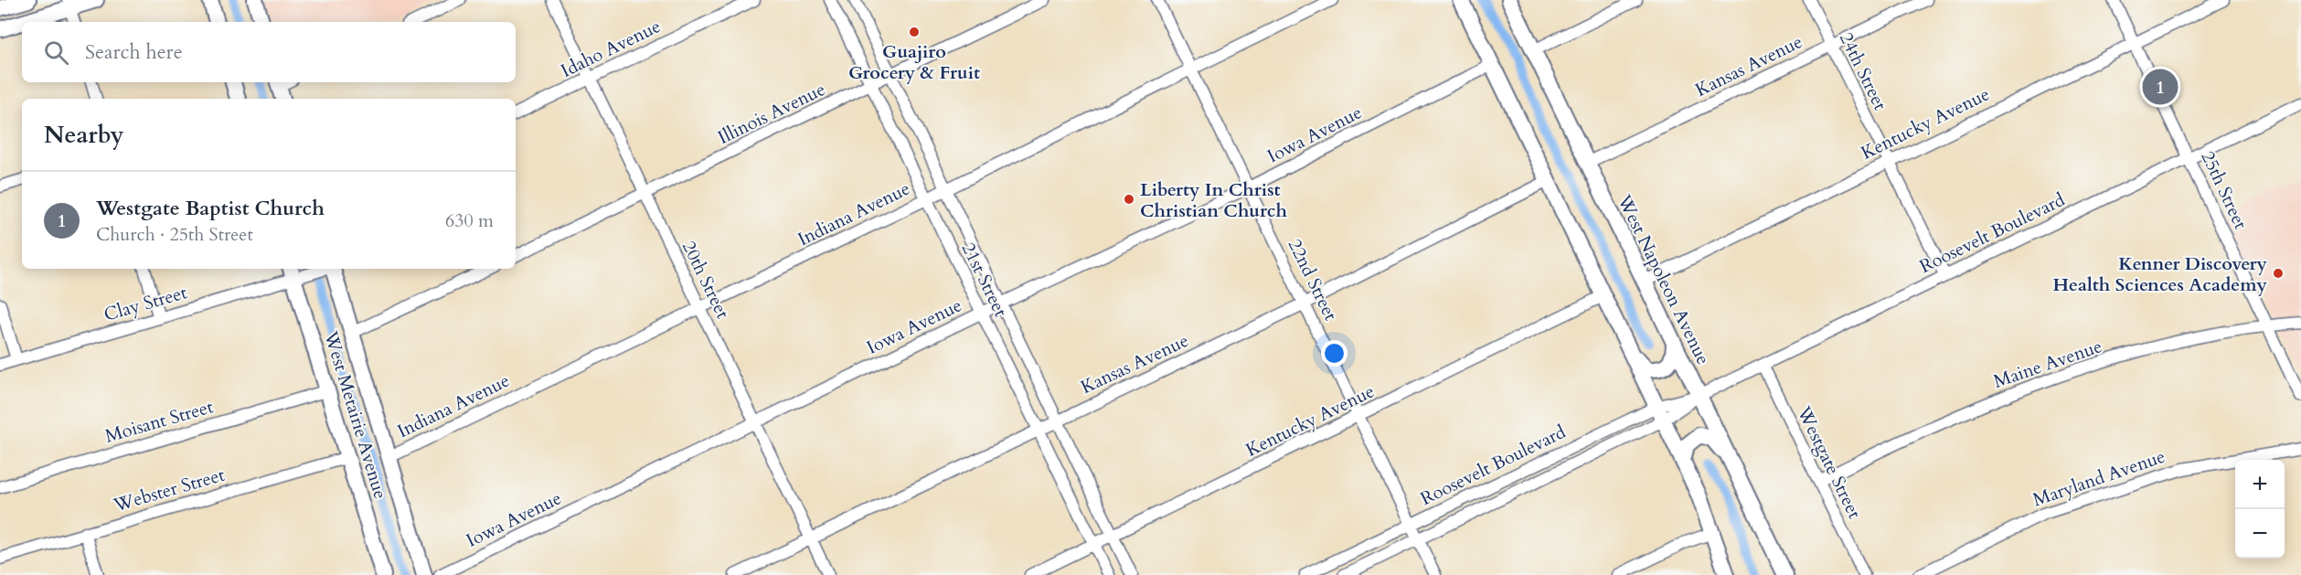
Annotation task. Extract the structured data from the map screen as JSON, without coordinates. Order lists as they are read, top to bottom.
{
  "streets": {
    "main road": ["West Napoleon Avenue", "West Metairie Avenue"],
    "street": [
      "Idaho Avenue",
      "Kansas Avenue",
      "24th Street",
      "Illinois Avenue",
      "Kentucky Avenue",
      "Iowa Avenue",
      "25th Street",
      "Indiana Avenue",
      "Roosevelt Boulevard",
      "20th Street",
      "21st Street",
      "22nd Street",
      "Clay Street",
      "Maine Avenue",
      "Moisant Street",
      "Westgate Street",
      "Maryland Avenue",
      "Webster Street"
    ]
  },
  "crossings": [
    ["Idaho Avenue", "20th Street"],
    ["Kansas Avenue", "24th Street"],
    ["Kansas Avenue", "20th Street"],
    ["Kansas Avenue", "21st Street"],
    ["Kansas Avenue", "22nd Street"],
    ["Kansas Avenue", "West Napoleon Avenue"],
    ["24th Street", "Kentucky Avenue"],
    ["24th Street", "Roosevelt Boulevard"],
    ["Illinois Avenue", "20th Street"],
    ["Illinois Avenue", "21st Street"],
    ["Kentucky Avenue", "25th Street"],
    ["Kentucky Avenue", "21st Street"],
    ["Kentucky Avenue", "22nd Street"],
    ["Kentucky Avenue", "West Napoleon Avenue"],
    ["Iowa Avenue", "20th Street"],
    ["Iowa Avenue", "21st Street"],
    ["Iowa Avenue", "22nd Street"],
    ["25th Street", "Roosevelt Boulevard"],
    ["25th Street", "Maine Avenue"],
    ["Indiana Avenue", "20th Street"],
    ["Indiana Avenue", "21st Street"],
    ["Indiana Avenue", "22nd Street"],
    ["Indiana Avenue", "West Metairie Avenue"],
    ["Roosevelt Boulevard", "22nd Street"],
    ["Roosevelt Boulevard", "West Napoleon Avenue"],
    ["Roosevelt Boulevard", "Westgate Street"],
    ["Clay Street", "West Metairie Avenue"],
    ["Maine Avenue", "Westgate Street"],
    ["West Metairie Avenue", "Moisant Street"],
    ["West Metairie Avenue", "Webster Street"]
  ],
  "places": ["Guajiro Grocery & Fruit", "Liberty In Christ Christian Church", "Kenner Discovery Health Sciences Academy"],
  "page": {
    "search": "Search here",
    "pins": "1",
    "heading": "Nearby",
    "list": [
      {
        "mark": "1",
        "name": "Westgate Baptist Church",
        "note": "Church · 25th Street",
        "value": "630 m"
      }
    ],
    "map_buttons": ["+", "−"]
  }
}
